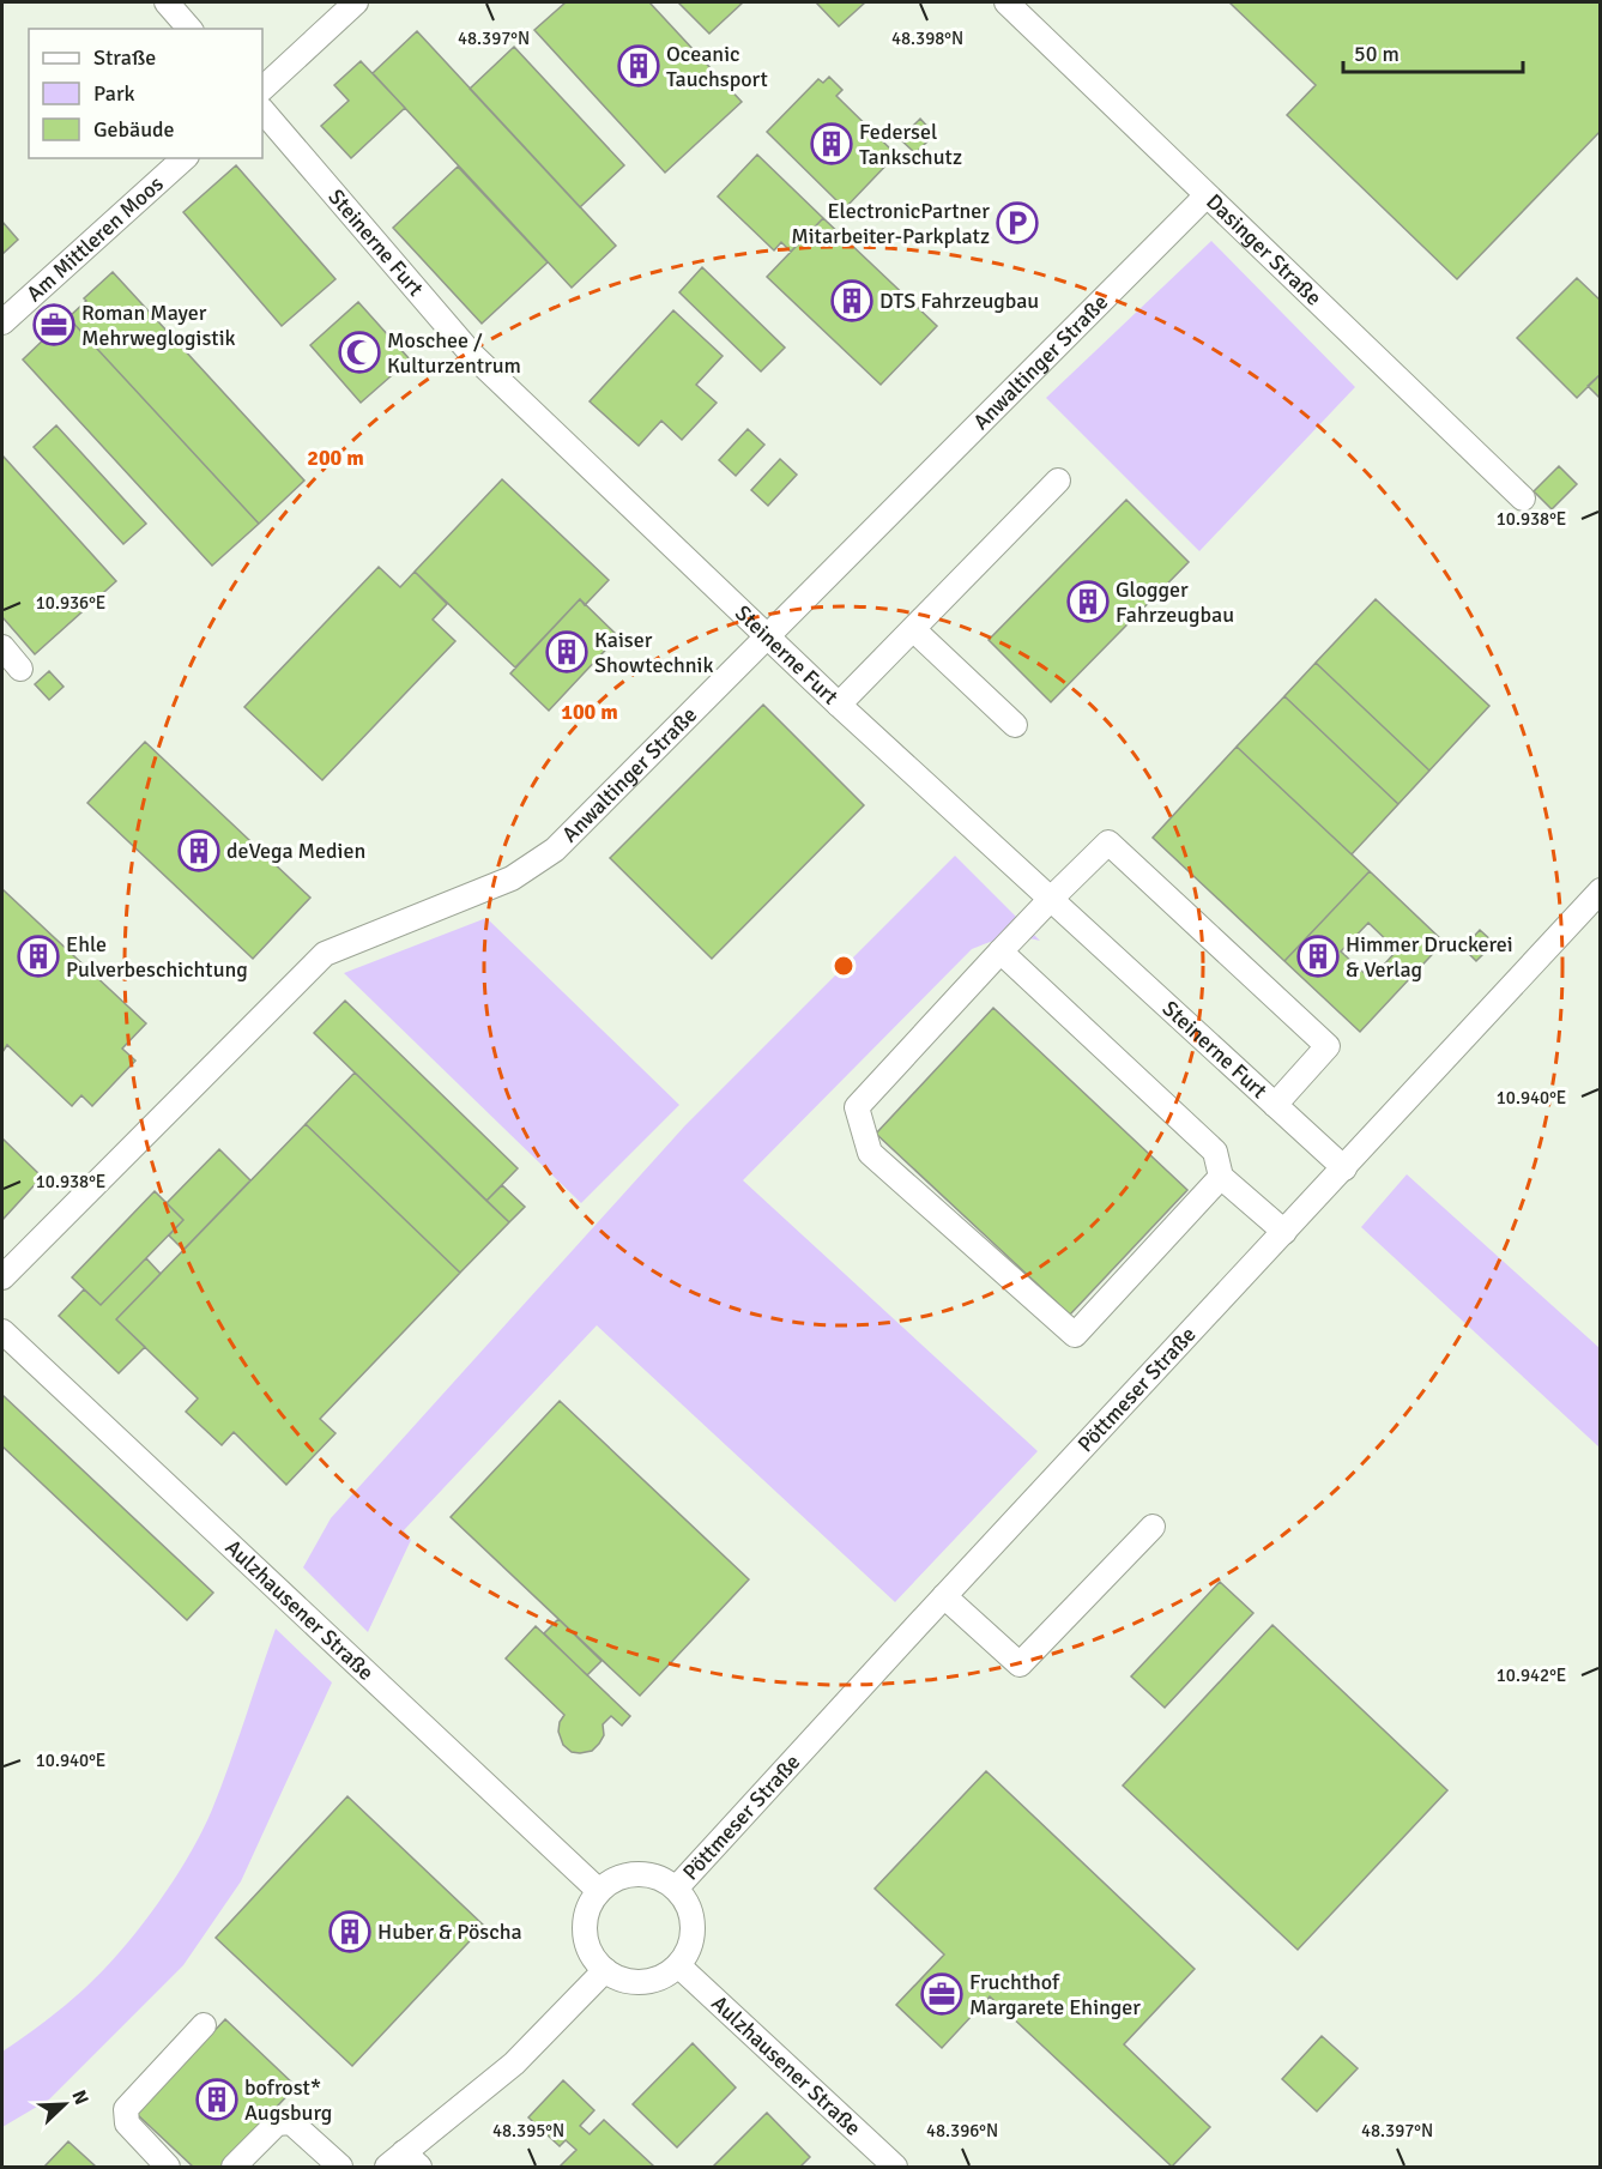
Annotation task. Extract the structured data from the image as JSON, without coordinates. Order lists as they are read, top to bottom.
{
  "streets": {
    "street": [
      "Am Mittleren Moos",
      "Steinerne Furt",
      "Dasinger Straße",
      "Anwaltinger Straße",
      "Pöttmeser Straße",
      "Aulzhausener Straße"
    ]
  },
  "crossings": [
    ["Steinerne Furt", "Anwaltinger Straße"],
    ["Steinerne Furt", "Pöttmeser Straße"],
    ["Dasinger Straße", "Anwaltinger Straße"],
    ["Pöttmeser Straße", "Aulzhausener Straße"]
  ],
  "places": {
    "building": [
      "Oceanic Tauchsport",
      "Federsel Tankschutz",
      "DTS Fahrzeugbau",
      "Glogger Fahrzeugbau",
      "Kaiser Showtechnik",
      "deVega Medien",
      "Ehle Pulverbeschichtung",
      "Himmer Druckerei & Verlag",
      "Huber & Pöscha",
      "bofrost* Augsburg"
    ],
    "parking": ["ElectronicPartner Mitarbeiter-Parkplatz"],
    "office": ["Roman Mayer Mehrweglogistik", "Fruchthof Margarete Ehinger"],
    "mosque": ["Moschee / Kulturzentrum"]
  },
  "legend": ["Straße", "Park", "Gebäude"],
  "scale_bar": "50 m",
  "north": "top right",
  "coordinates": [
    "48.398°N",
    "48.397°N",
    "10.938°E",
    "10.936°E",
    "10.940°E",
    "10.942°E",
    "48.395°N",
    "48.396°N"
  ],
  "rings": ["200 m", "100 m"]
}
